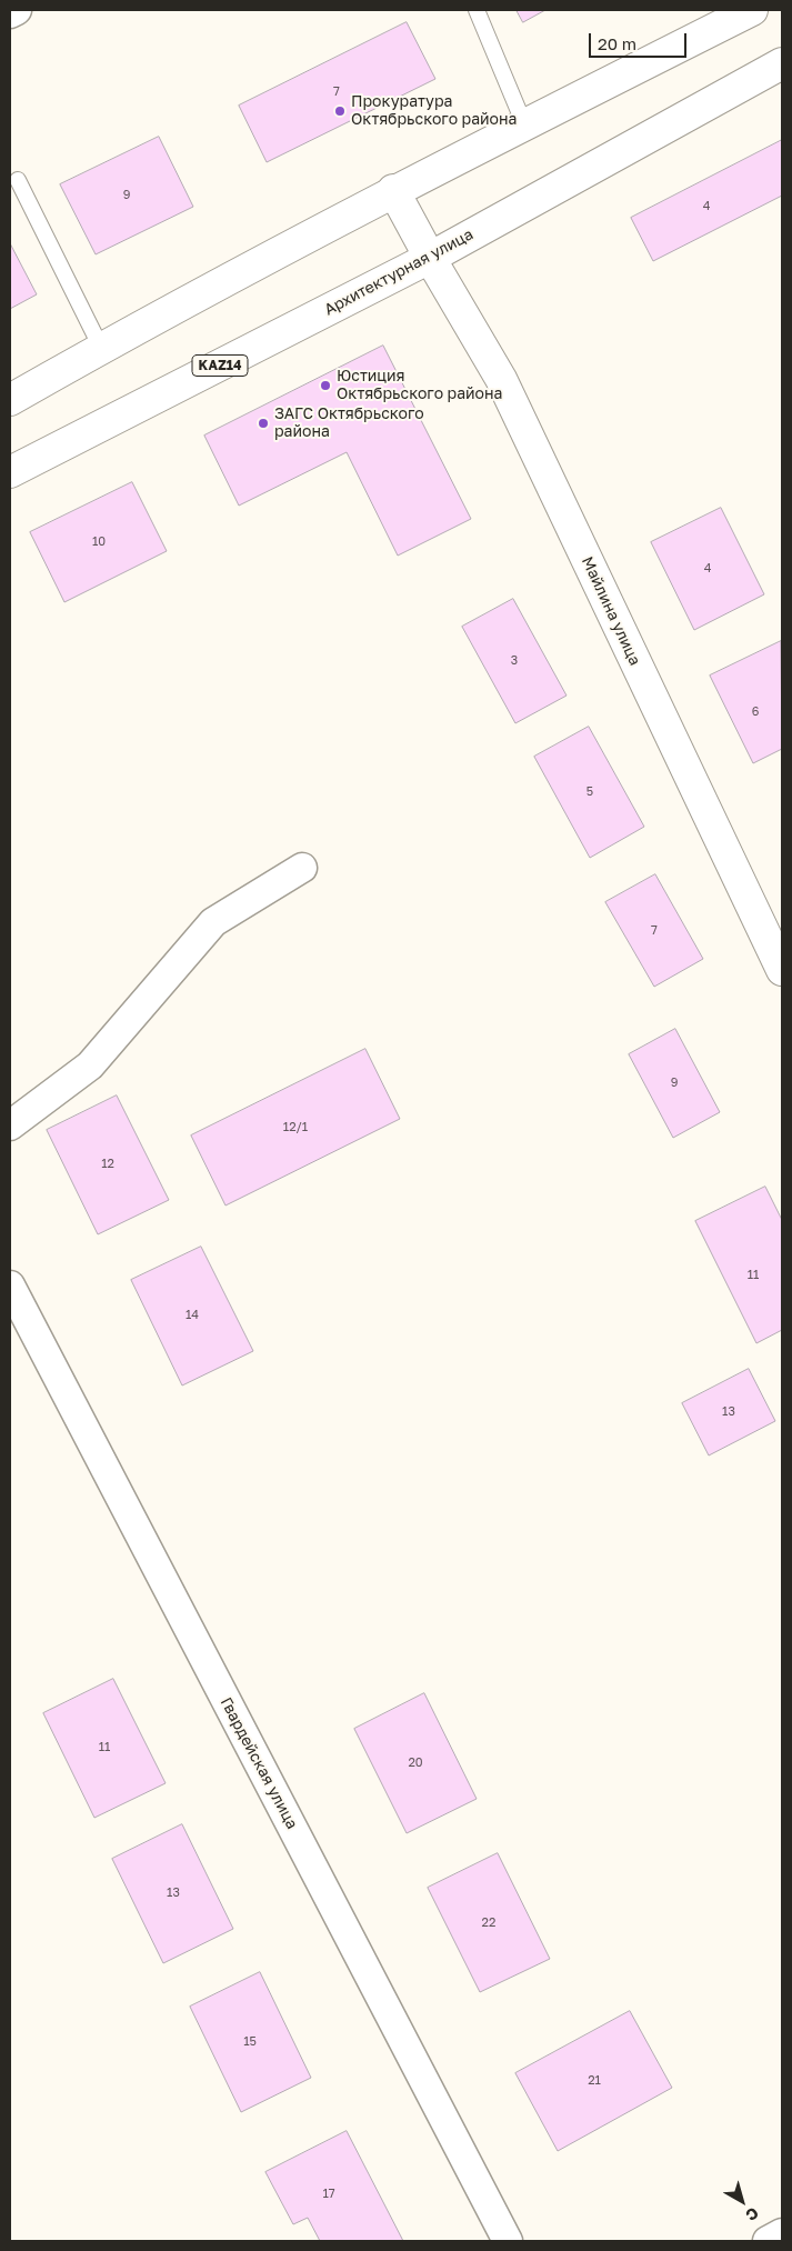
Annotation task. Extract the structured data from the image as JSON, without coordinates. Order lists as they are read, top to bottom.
{
  "streets": {
    "main road": ["Архитектурная улица", "KAZ14", "Майлина улица"],
    "street": ["Гвардейская улица"]
  },
  "crossings": [
    ["Архитектурная улица", "Майлина улица"]
  ],
  "places": ["Прокуратура Октябрьского района", "Юстиция Октябрьского района", "ЗАГС Октябрьского района"],
  "house_numbers": [
    "7",
    "9",
    "4",
    "10",
    "4",
    "3",
    "6",
    "5",
    "7",
    "9",
    "12/1",
    "12",
    "11",
    "14",
    "13",
    "11",
    "20",
    "13",
    "22",
    "15",
    "21",
    "17"
  ],
  "scale_bar": "20 m",
  "north": "bottom right"
}
